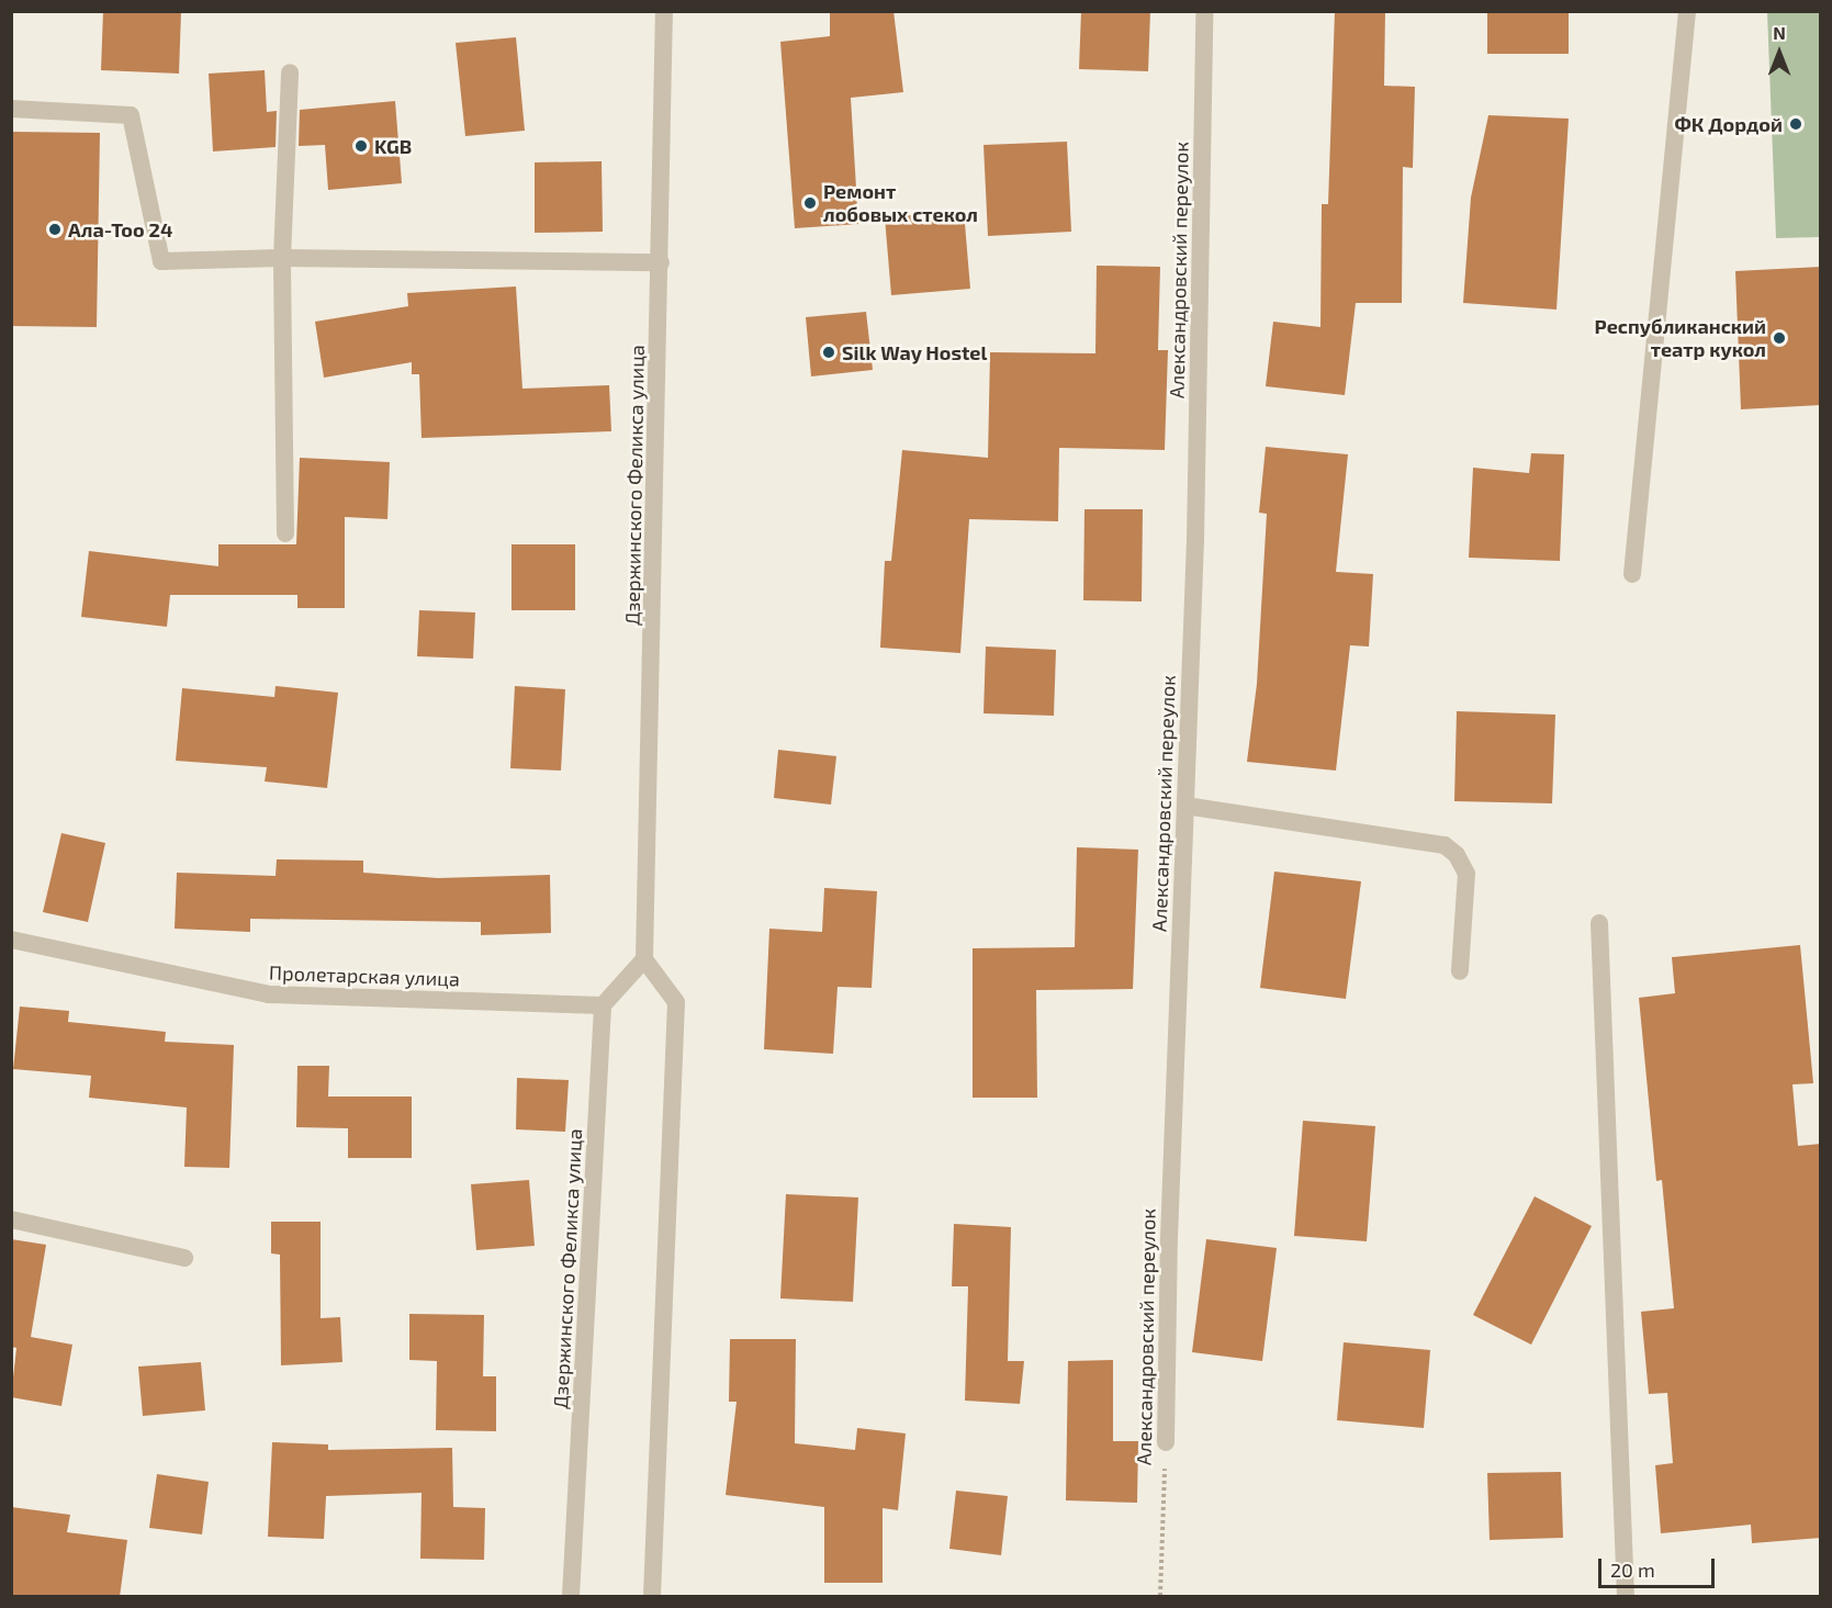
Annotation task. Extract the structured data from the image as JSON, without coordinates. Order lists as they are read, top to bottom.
{
  "streets": {
    "street": ["Александровский переулок", "Дзержинского Феликса улица", "Пролетарская улица"]
  },
  "crossings": [
    ["Дзержинского Феликса улица", "Пролетарская улица"]
  ],
  "places": [
    "ФК Дордой",
    "KGB",
    "Ремонт лобовых стекол",
    "Ала-Тоо 24",
    "Республиканский театр кукол",
    "Silk Way Hostel"
  ],
  "scale_bar": "20 m",
  "north": "top"
}
